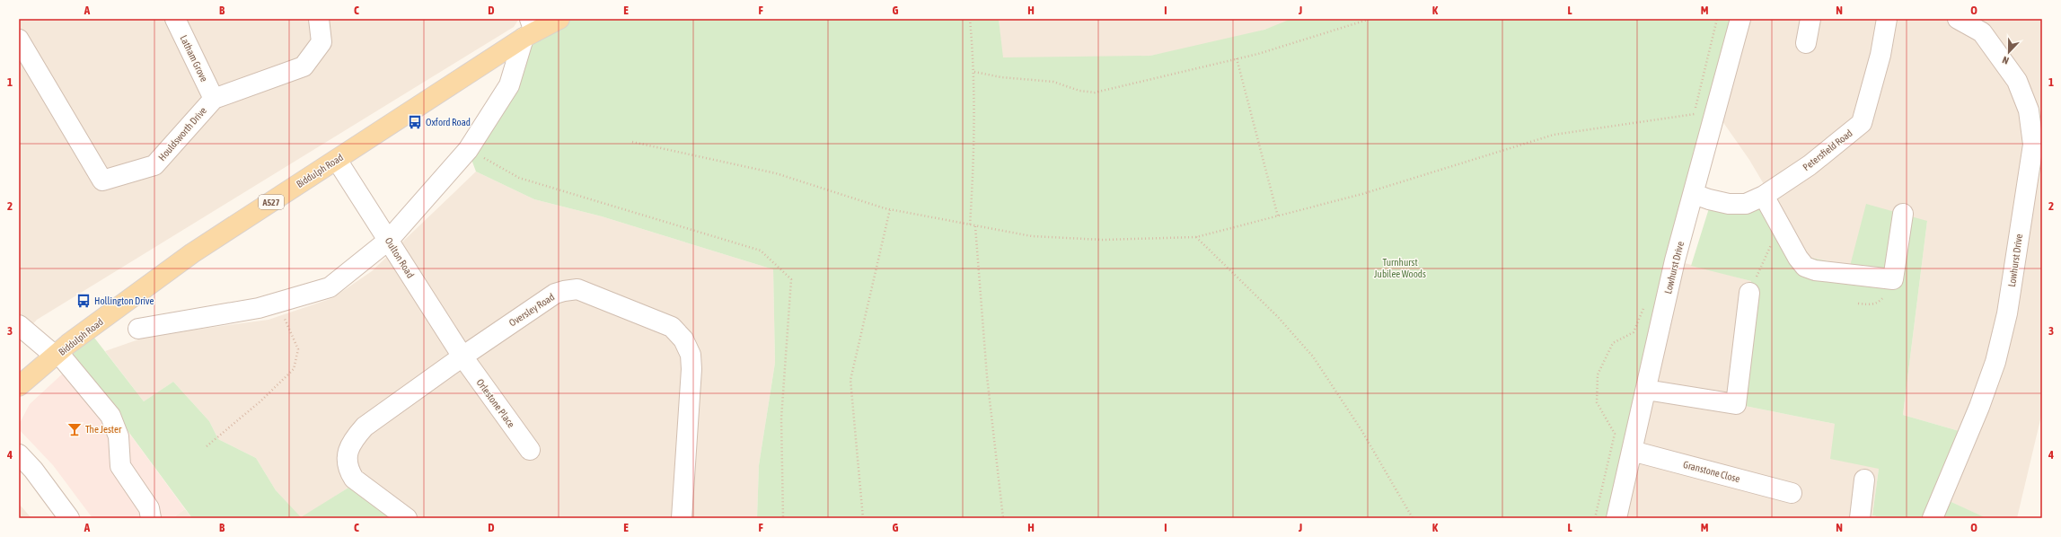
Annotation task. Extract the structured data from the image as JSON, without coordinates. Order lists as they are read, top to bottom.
{
  "streets": {
    "main road": ["Biddulph Road", "A527"],
    "street": [
      "Latham Grove",
      "Houldsworth Drive",
      "Petersfield Road",
      "Oulton Road",
      "Lowhurst Drive",
      "Oversley Road",
      "Orlestone Place",
      "Granstone Close"
    ]
  },
  "crossings": [
    ["Latham Grove", "Houldsworth Drive"],
    ["Petersfield Road", "Lowhurst Drive"],
    ["Biddulph Road", "Oulton Road"],
    ["Oulton Road", "Oversley Road"],
    ["Oulton Road", "Orlestone Place"],
    ["Lowhurst Drive", "Granstone Close"],
    ["Oversley Road", "Orlestone Place"]
  ],
  "parks": ["Turnhurst Jubilee Woods"],
  "places": {
    "bus stop": ["Oxford Road", "Hollington Drive"],
    "bar": ["The Jester"]
  },
  "north": "bottom",
  "grid": {
    "columns": [
      "A",
      "B",
      "C",
      "D",
      "E",
      "F",
      "G",
      "H",
      "I",
      "J",
      "K",
      "L",
      "M",
      "N",
      "O"
    ],
    "rows": [
      "1",
      "2",
      "3",
      "4"
    ]
  }
}
